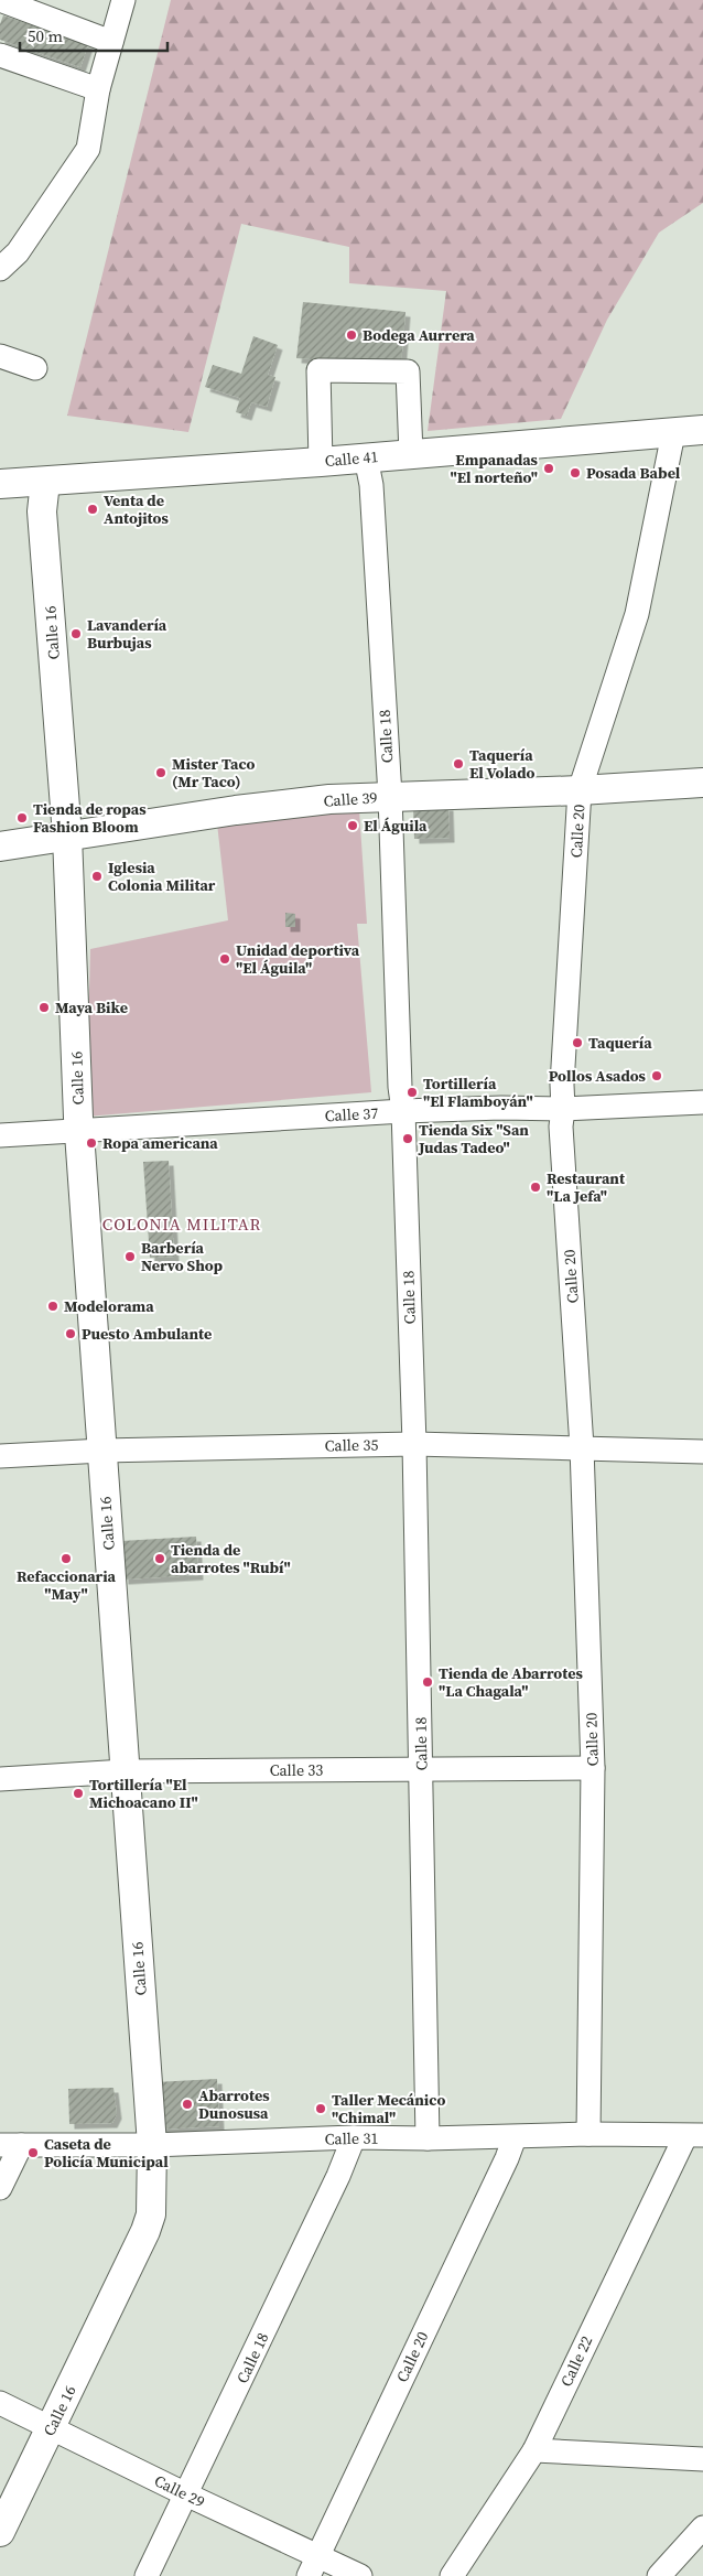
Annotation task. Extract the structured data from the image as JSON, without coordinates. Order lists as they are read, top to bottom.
{
  "streets": {
    "main road": ["Calle 41", "Calle 16", "Calle 39"],
    "street": [
      "Calle 18",
      "Calle 20",
      "Calle 37",
      "Calle 35",
      "Calle 33",
      "Calle 31",
      "Calle 22",
      "Calle 29"
    ]
  },
  "crossings": [
    ["Calle 41", "Calle 16"],
    ["Calle 41", "Calle 18"],
    ["Calle 41", "Calle 20"],
    ["Calle 16", "Calle 39"],
    ["Calle 16", "Calle 37"],
    ["Calle 16", "Calle 35"],
    ["Calle 16", "Calle 33"],
    ["Calle 16", "Calle 31"],
    ["Calle 16", "Calle 29"],
    ["Calle 18", "Calle 39"],
    ["Calle 18", "Calle 37"],
    ["Calle 18", "Calle 35"],
    ["Calle 18", "Calle 33"],
    ["Calle 18", "Calle 31"],
    ["Calle 18", "Calle 29"],
    ["Calle 39", "Calle 20"],
    ["Calle 20", "Calle 37"],
    ["Calle 20", "Calle 35"],
    ["Calle 20", "Calle 33"],
    ["Calle 20", "Calle 31"],
    ["Calle 20", "Calle 29"],
    ["Calle 31", "Calle 22"]
  ],
  "districts": ["COLONIA MILITAR"],
  "places": [
    "Bodega Aurrera",
    "Empanadas \"El norteño\"",
    "Posada Babel",
    "Venta de Antojitos",
    "Lavandería Burbujas",
    "Taquería El Volado",
    "Mister Taco (Mr Taco)",
    "Tienda de ropas Fashion Bloom",
    "El Águila",
    "Iglesia Colonia Militar",
    "Unidad deportiva \"El Águila\"",
    "Maya Bike",
    "Taquería",
    "Pollos Asados",
    "Tortillería \"El Flamboyán\"",
    "Tienda Six \"San Judas Tadeo\"",
    "Ropa americana",
    "Restaurant \"La Jefa\"",
    "Barbería Nervo Shop",
    "Modelorama",
    "Puesto Ambulante",
    "Refaccionaria \"May\"",
    "Tienda de abarrotes \"Rubí\"",
    "Tienda de Abarrotes \"La Chagala\"",
    "Tortillería \"El Michoacano II\"",
    "Abarrotes Dunosusa",
    "Taller Mecánico \"Chimal\"",
    "Caseta de Policía Municipal"
  ],
  "scale_bar": "50 m"
}
